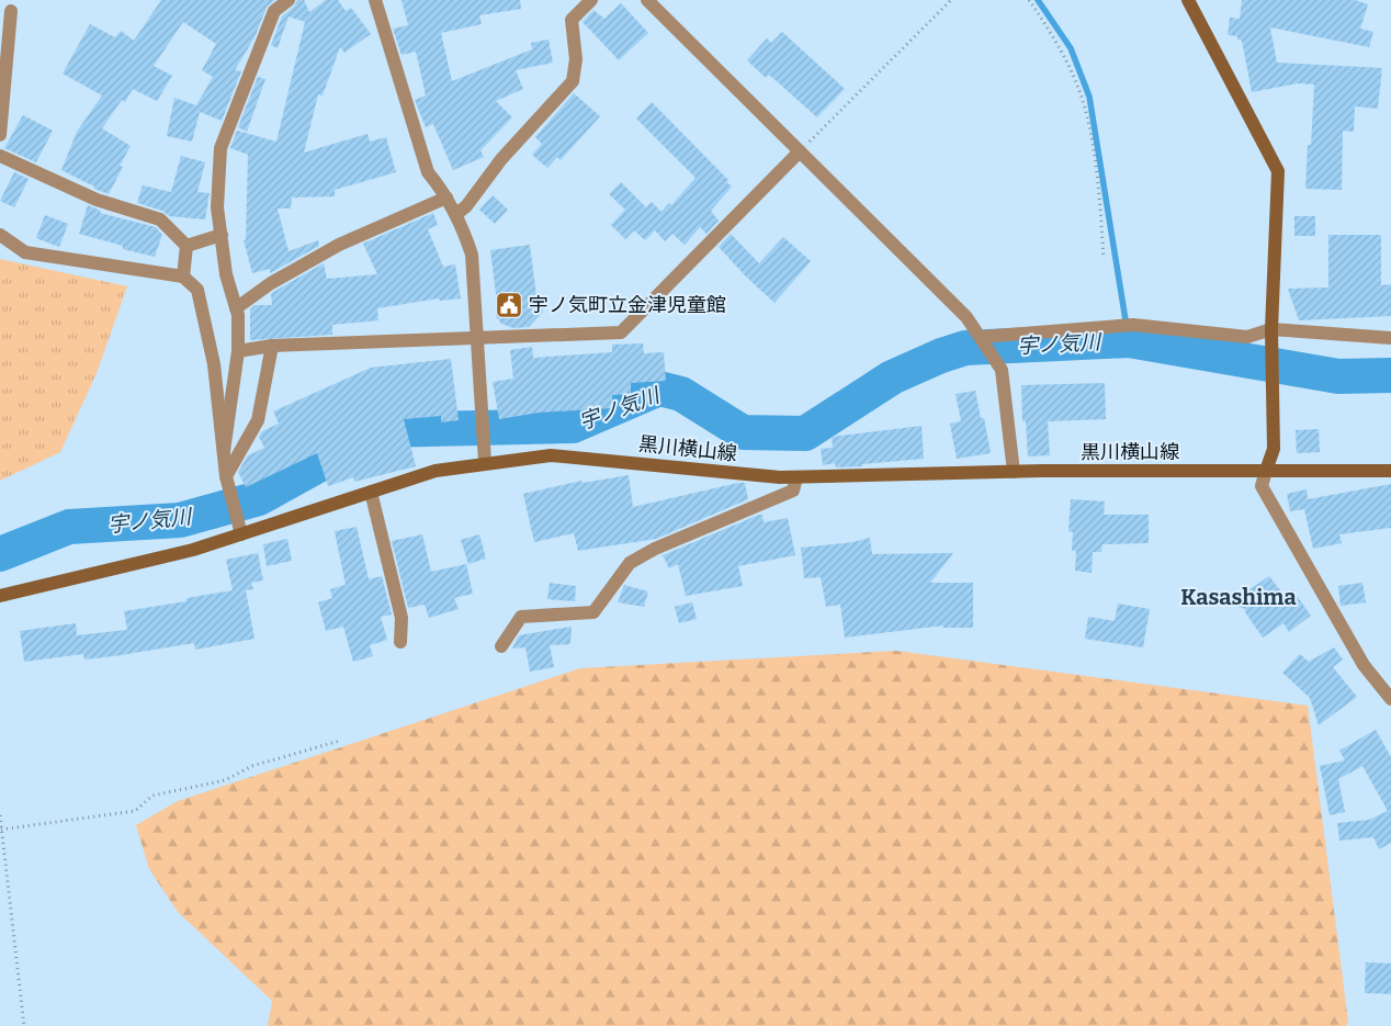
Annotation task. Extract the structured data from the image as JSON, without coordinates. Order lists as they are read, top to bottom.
{
  "streets": {
    "main road": ["黒川横山線"]
  },
  "districts": ["Kasashima"],
  "water": ["宇ノ気川"],
  "places": {
    "public building": ["宇ノ気町立金津児童館"]
  }
}
